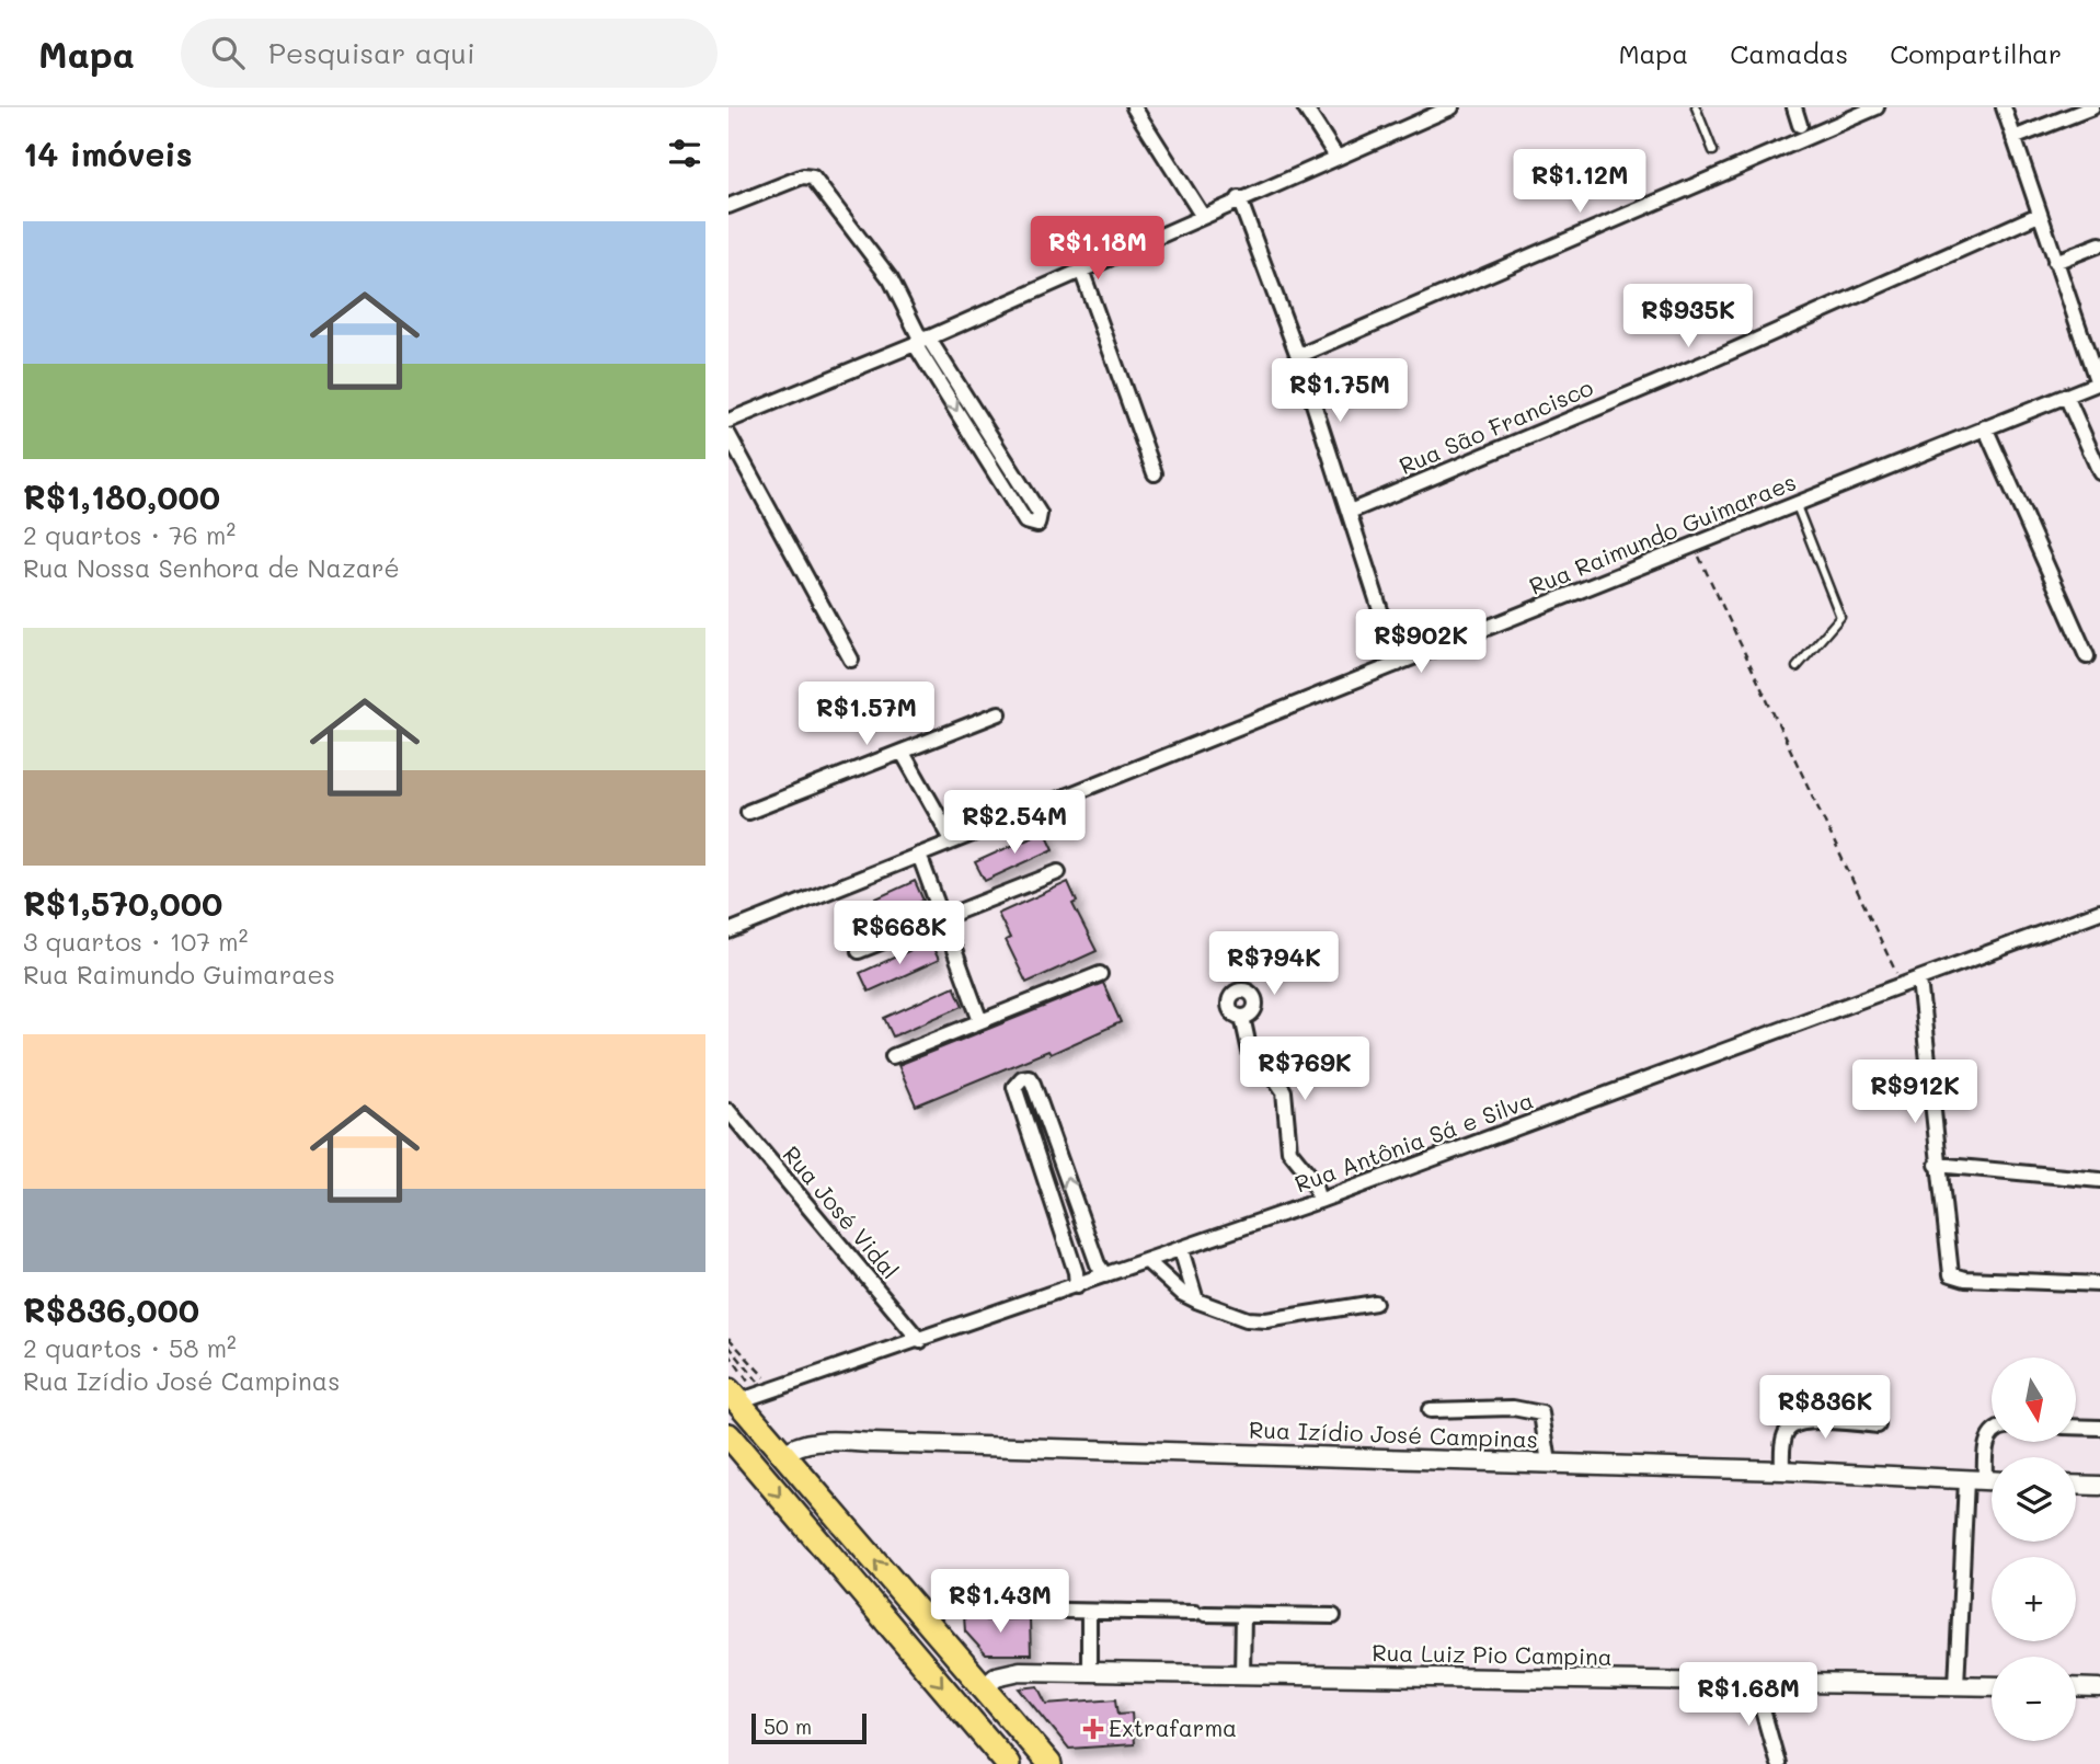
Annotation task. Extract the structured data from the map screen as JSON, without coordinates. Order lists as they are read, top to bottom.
{
  "streets": {
    "street": [
      "Rua São Francisco",
      "Rua Raimundo Guimaraes",
      "Rua Antônia Sá e Silva",
      "Rua José Vidal",
      "Rua Izídio José Campinas",
      "Rua Luiz Pio Campina"
    ]
  },
  "crossings": [
    ["Rua Antônia Sá e Silva", "Rua José Vidal"]
  ],
  "places": {
    "health": ["Extrafarma"]
  },
  "scale_bar": "50 m",
  "north": "bottom",
  "page": {
    "header": "Mapa",
    "search": "Pesquisar aqui",
    "nav": ["Mapa", "Camadas", "Compartilhar"],
    "heading": "14 imóveis",
    "price": [
      "R$1.12M",
      "R$1.18M",
      "R$935K",
      "R$1.75M",
      "R$902K",
      "R$1.57M",
      "R$2.54M",
      "R$668K",
      "R$794K",
      "R$769K",
      "R$912K",
      "R$836K",
      "R$1.43M",
      "R$1.68M"
    ],
    "list": [
      {
        "name": "R$1,180,000",
        "note": "2 quartos · 76 m² · Rua Nossa Senhora de Nazaré"
      },
      {
        "name": "R$1,570,000",
        "note": "3 quartos · 107 m² · Rua Raimundo Guimaraes"
      },
      {
        "name": "R$836,000",
        "note": "2 quartos · 58 m² · Rua Izídio José Campinas"
      }
    ],
    "map_buttons": ["+", "−"],
    "scale": "50 m"
  }
}
